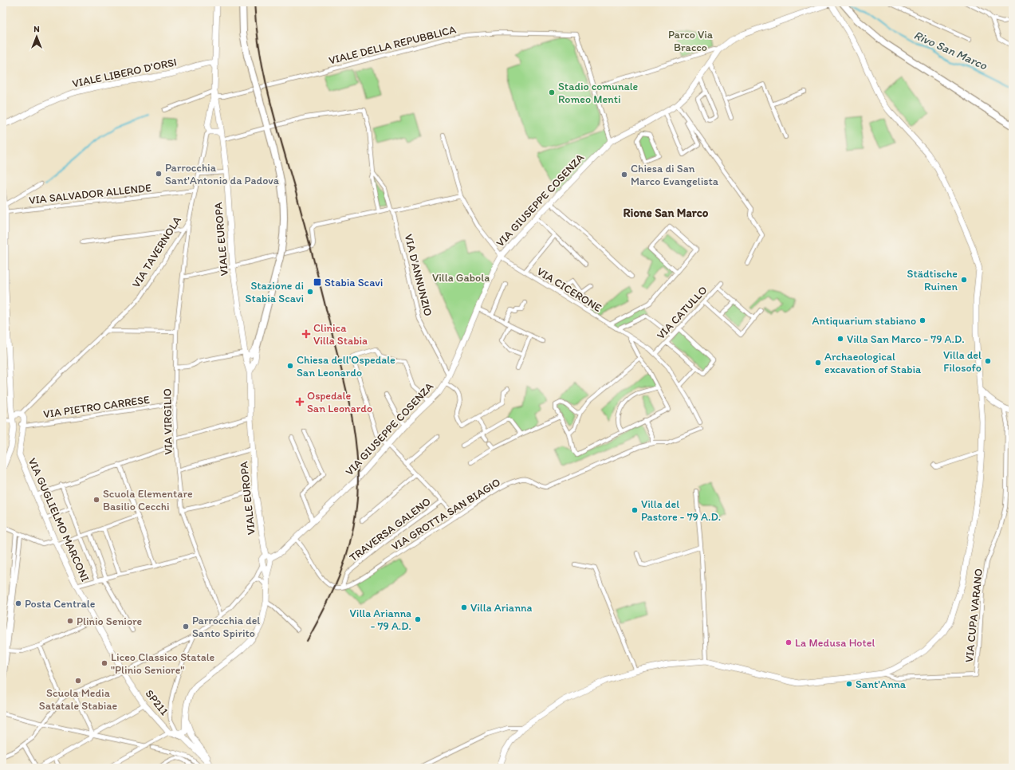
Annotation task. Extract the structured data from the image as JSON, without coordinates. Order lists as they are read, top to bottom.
{
  "streets": {
    "street": [
      "VIALE DELLA REPUBBLICA",
      "VIALE LIBERO D'ORSI",
      "VIA SALVADOR ALLENDE",
      "VIA GIUSEPPE COSENZA",
      "VIALE EUROPA",
      "VIA TAVERNOLA",
      "VIA D'ANNUNZIO",
      "VIA CICERONE",
      "VIA CATULLO",
      "VIA PIETRO CARRESE",
      "VIA VIRGILIO",
      "VIA GROTTA SAN BIAGIO",
      "VIA GUGLIELMO MARCONI",
      "TRAVERSA GALENO",
      "VIA CUPA VARANO",
      "SP211"
    ]
  },
  "crossings": [
    ["VIALE DELLA REPUBBLICA", "VIALE EUROPA"],
    ["VIALE DELLA REPUBBLICA", "VIA TAVERNOLA"],
    ["VIA SALVADOR ALLENDE", "VIA TAVERNOLA"],
    ["VIA GIUSEPPE COSENZA", "VIALE EUROPA"],
    ["VIA GIUSEPPE COSENZA", "VIA D'ANNUNZIO"],
    ["VIA GIUSEPPE COSENZA", "VIA CICERONE"],
    ["VIALE EUROPA", "VIA TAVERNOLA"],
    ["VIA TAVERNOLA", "VIA PIETRO CARRESE"],
    ["VIA TAVERNOLA", "VIA VIRGILIO"],
    ["VIA TAVERNOLA", "VIA GUGLIELMO MARCONI"],
    ["VIA CICERONE", "VIA CATULLO"],
    ["VIA PIETRO CARRESE", "VIA VIRGILIO"],
    ["VIA PIETRO CARRESE", "VIA GUGLIELMO MARCONI"],
    ["VIA GROTTA SAN BIAGIO", "TRAVERSA GALENO"],
    ["VIA GUGLIELMO MARCONI", "SP211"]
  ],
  "districts": ["Rione San Marco"],
  "water": ["Rivo San Marco"],
  "parks": ["Parco Via Bracco", "Villa Gabola"],
  "places": {
    "other": [
      "Stadio comunale Romeo Menti",
      "Parrocchia Sant'Antonio da Padova",
      "Chiesa di San Marco Evangelista",
      "Städtische Ruinen",
      "Stazione di Stabia Scavi",
      "Antiquarium stabiano",
      "Villa San Marco - 79 A.D.",
      "Villa del Filosofo",
      "Archaeological excavation of Stabia",
      "Chiesa dell'Ospedale San Leonardo",
      "Scuola Elementare Basilio Cecchi",
      "Villa del Pastore - 79 A.D.",
      "Posta Centrale",
      "Villa Arianna",
      "Villa Arianna - 79 A.D.",
      "Plinio Seniore",
      "Parrocchia del Santo Spirito",
      "La Medusa Hotel",
      "Liceo Classico Statale \"Plinio Seniore\"",
      "Scuola Media Satatale Stabiae",
      "Sant'Anna"
    ],
    "transit": ["Stabia Scavi"],
    "health": ["Clinica Villa Stabia", "Ospedale San Leonardo"]
  },
  "north": "top"
}
